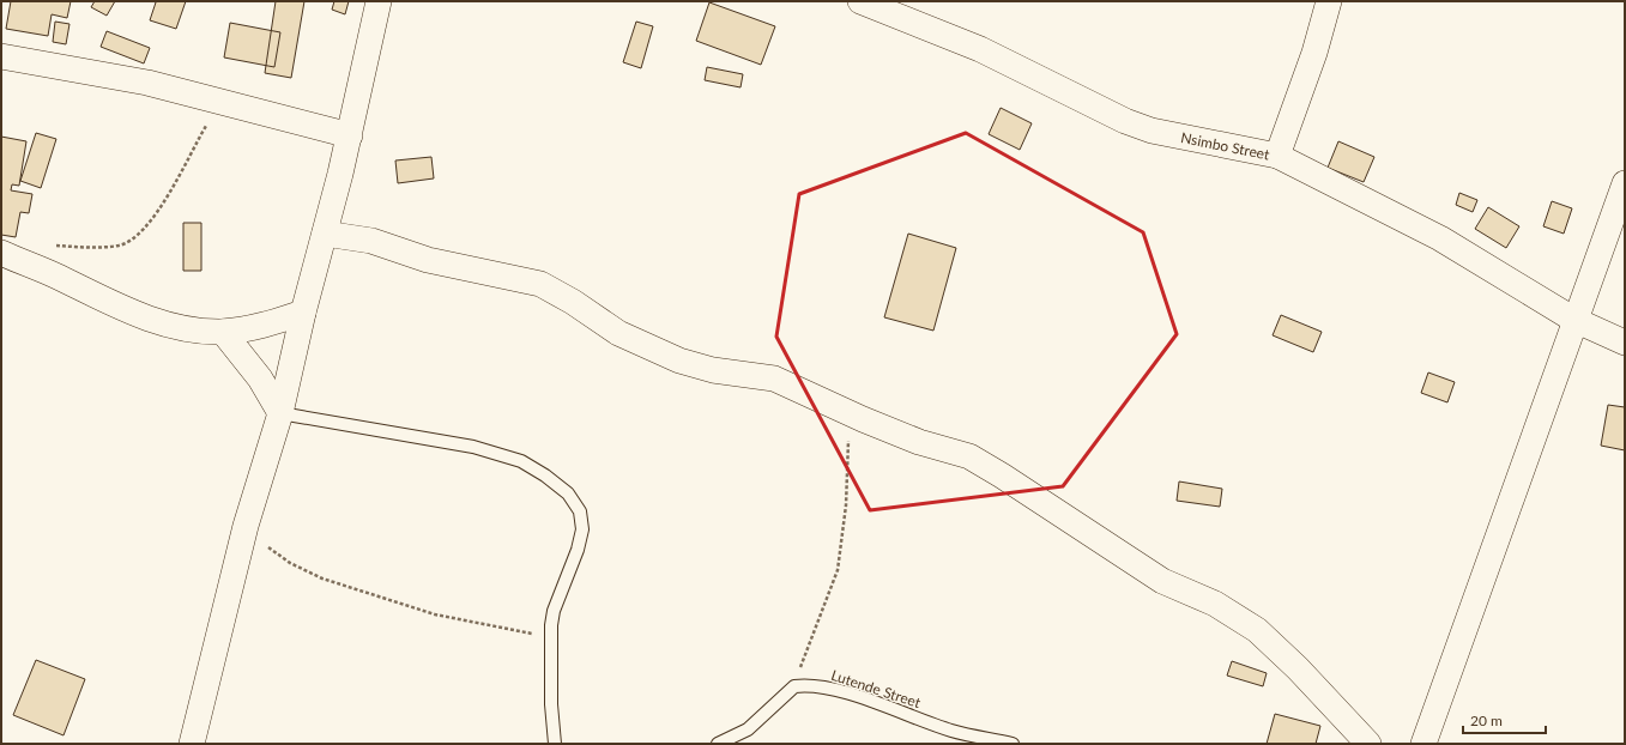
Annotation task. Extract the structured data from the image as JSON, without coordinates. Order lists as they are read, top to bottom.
{
  "streets": {
    "street": ["Nsimbo Street"],
    "lane": ["Lutende Street"]
  },
  "scale_bar": "20 m"
}
